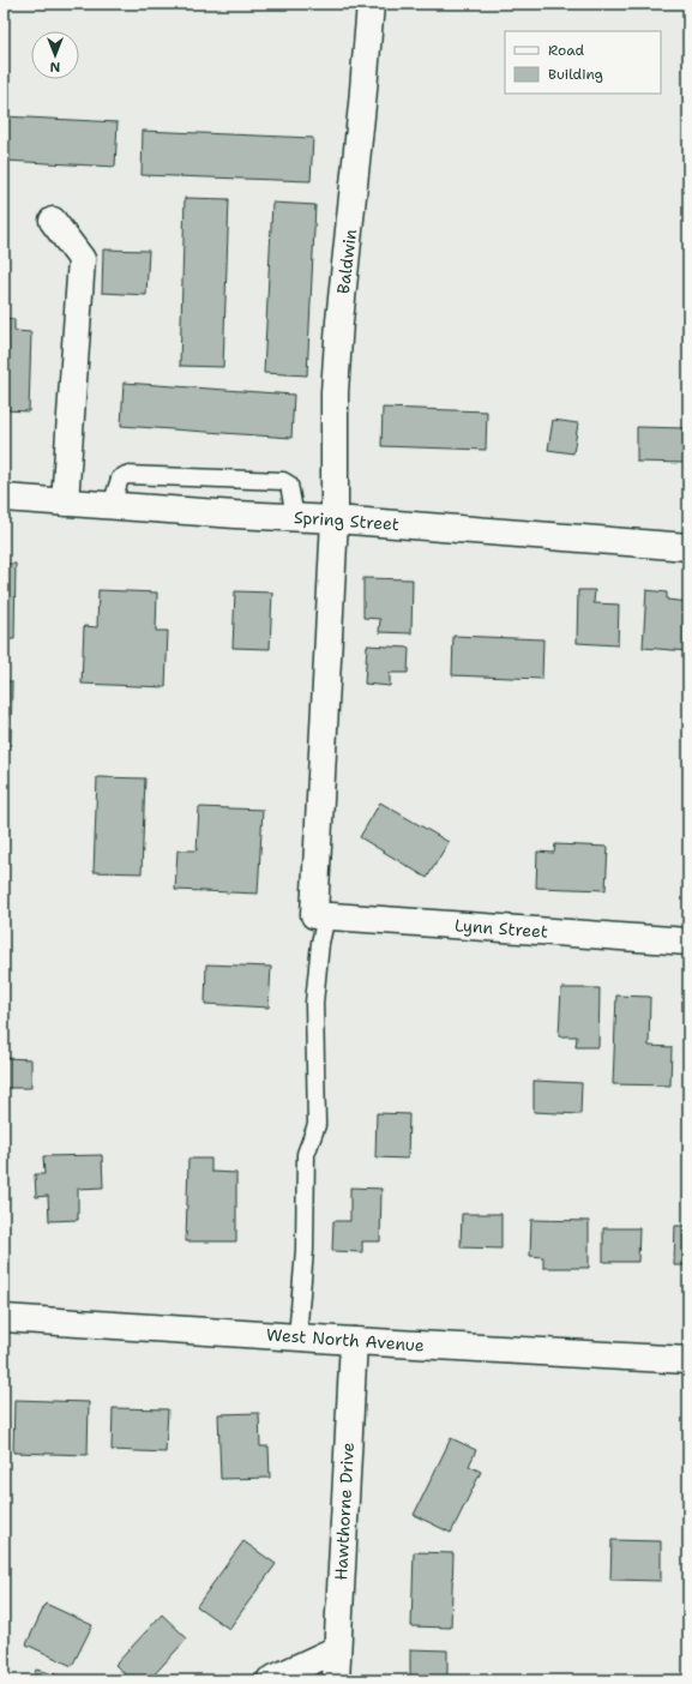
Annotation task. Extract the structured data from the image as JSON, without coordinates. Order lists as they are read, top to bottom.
{
  "streets": {
    "street": [
      "Baldwin",
      "Spring Street",
      "Lynn Street",
      "West North Avenue",
      "Hawthorne Drive"
    ]
  },
  "crossings": [
    ["Baldwin", "Spring Street"],
    ["Baldwin", "Lynn Street"],
    ["West North Avenue", "Hawthorne Drive"]
  ],
  "legend": ["Road", "Building"],
  "north": "bottom"
}
